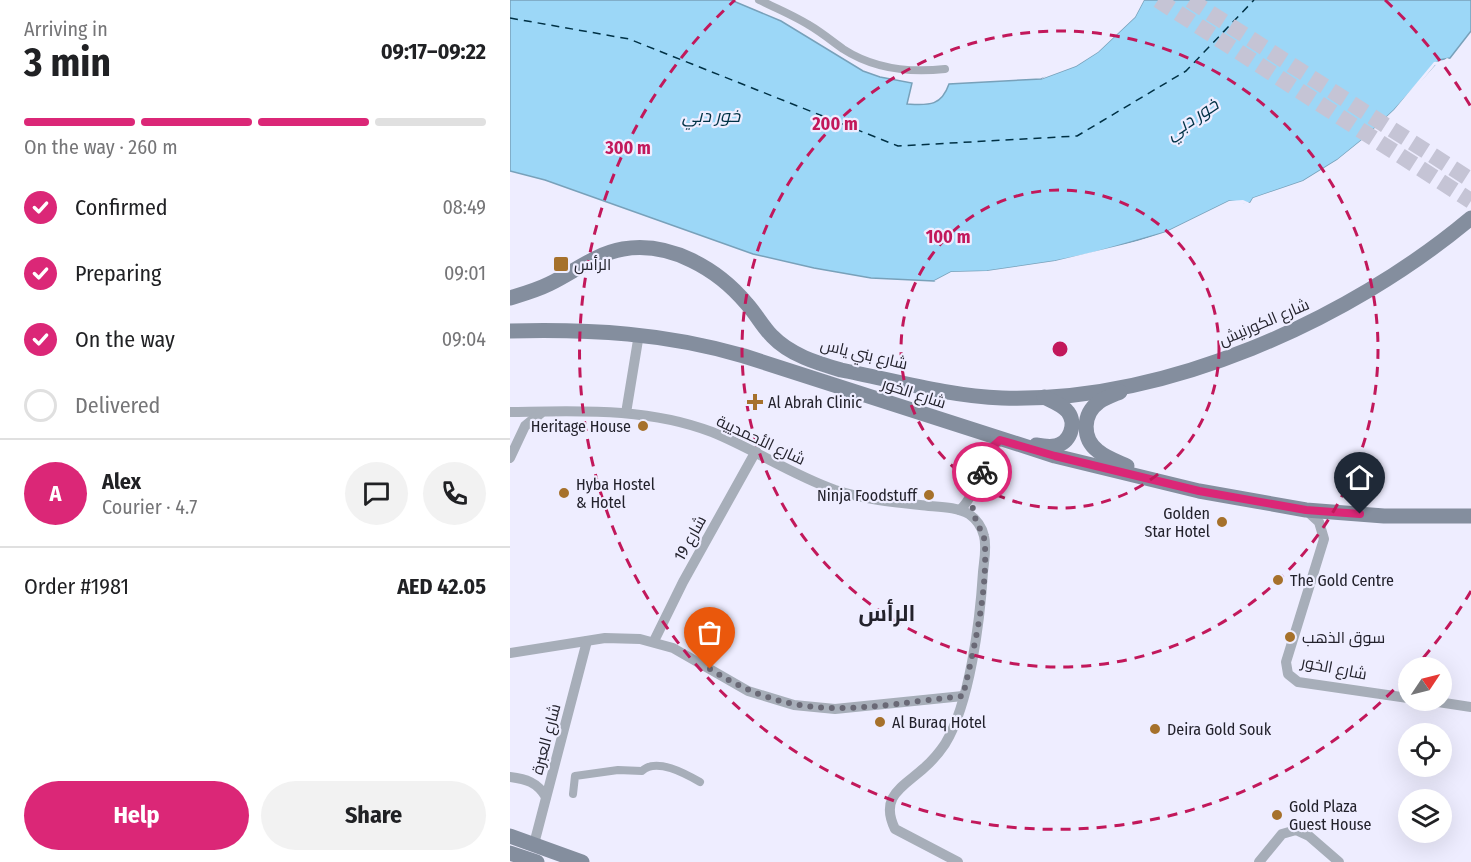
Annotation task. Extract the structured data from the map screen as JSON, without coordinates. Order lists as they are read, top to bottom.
{
  "streets": {
    "main road": ["شارع الكورنيش", "شارع بني ياس", "شارع الخور"],
    "street": ["شارع الأحمديية", "شارع 19", "شارع العبرة"]
  },
  "crossings": [
    ["شارع الكورنيش", "شارع بني ياس"],
    ["شارع الأحمديية", "شارع 19"]
  ],
  "districts": ["الرأس"],
  "water": ["خور دبي"],
  "places": {
    "transit": ["الرأس"],
    "health": ["Al Abrah Clinic"],
    "other": [
      "Heritage House",
      "Hyba Hostel & Hotel",
      "Ninja Foodstuff",
      "Golden Star Hotel",
      "The Gold Centre",
      "سوق الذهب",
      "Al Buraq Hotel",
      "Deira Gold Souk",
      "Gold Plaza Guest House"
    ]
  },
  "north": "top right",
  "page": {
    "heading": ["3 min", "Arriving in", "09:17–09:22"],
    "panel": [
      "Alex",
      "Courier · 4.7",
      "Order #1981",
      "AED 42.05"
    ],
    "bar": "On the way · 260 m",
    "list": [
      ["Confirmed", "08:49"],
      ["Preparing", "09:01"],
      ["On the way", "09:04"],
      "Delivered"
    ],
    "round": "A",
    "buttons": ["Help", "Share"]
  },
  "rings": ["200 m", "300 m", "100 m"]
}
